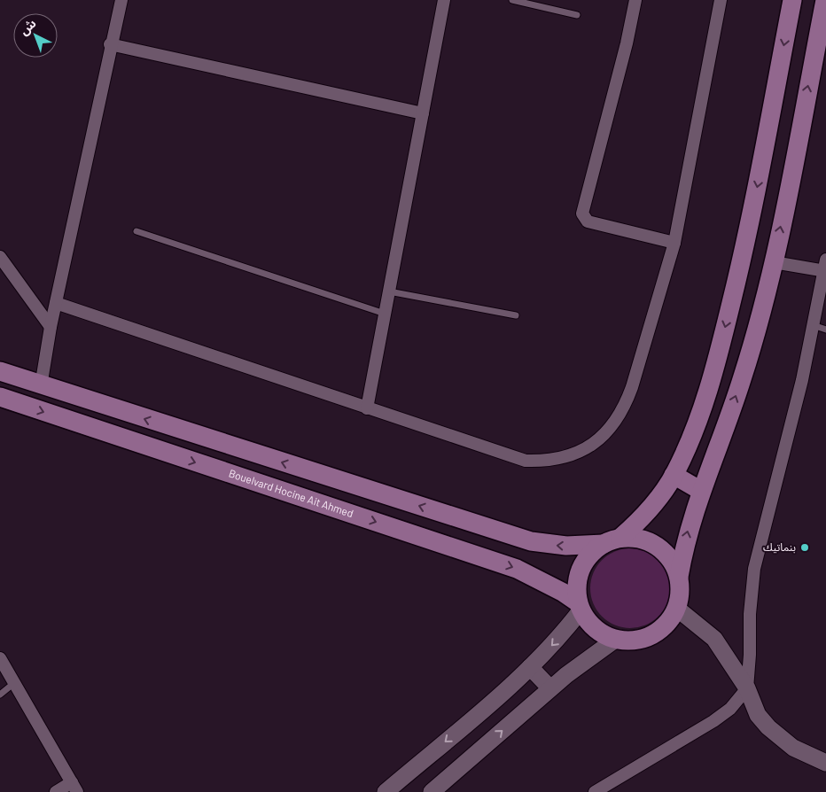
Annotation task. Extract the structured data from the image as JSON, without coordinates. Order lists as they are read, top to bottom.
{
  "streets": {
    "main road": ["Bouelvard Hocine Ait Ahmed"]
  },
  "places": ["بنماتيك"],
  "north": "top left"
}
